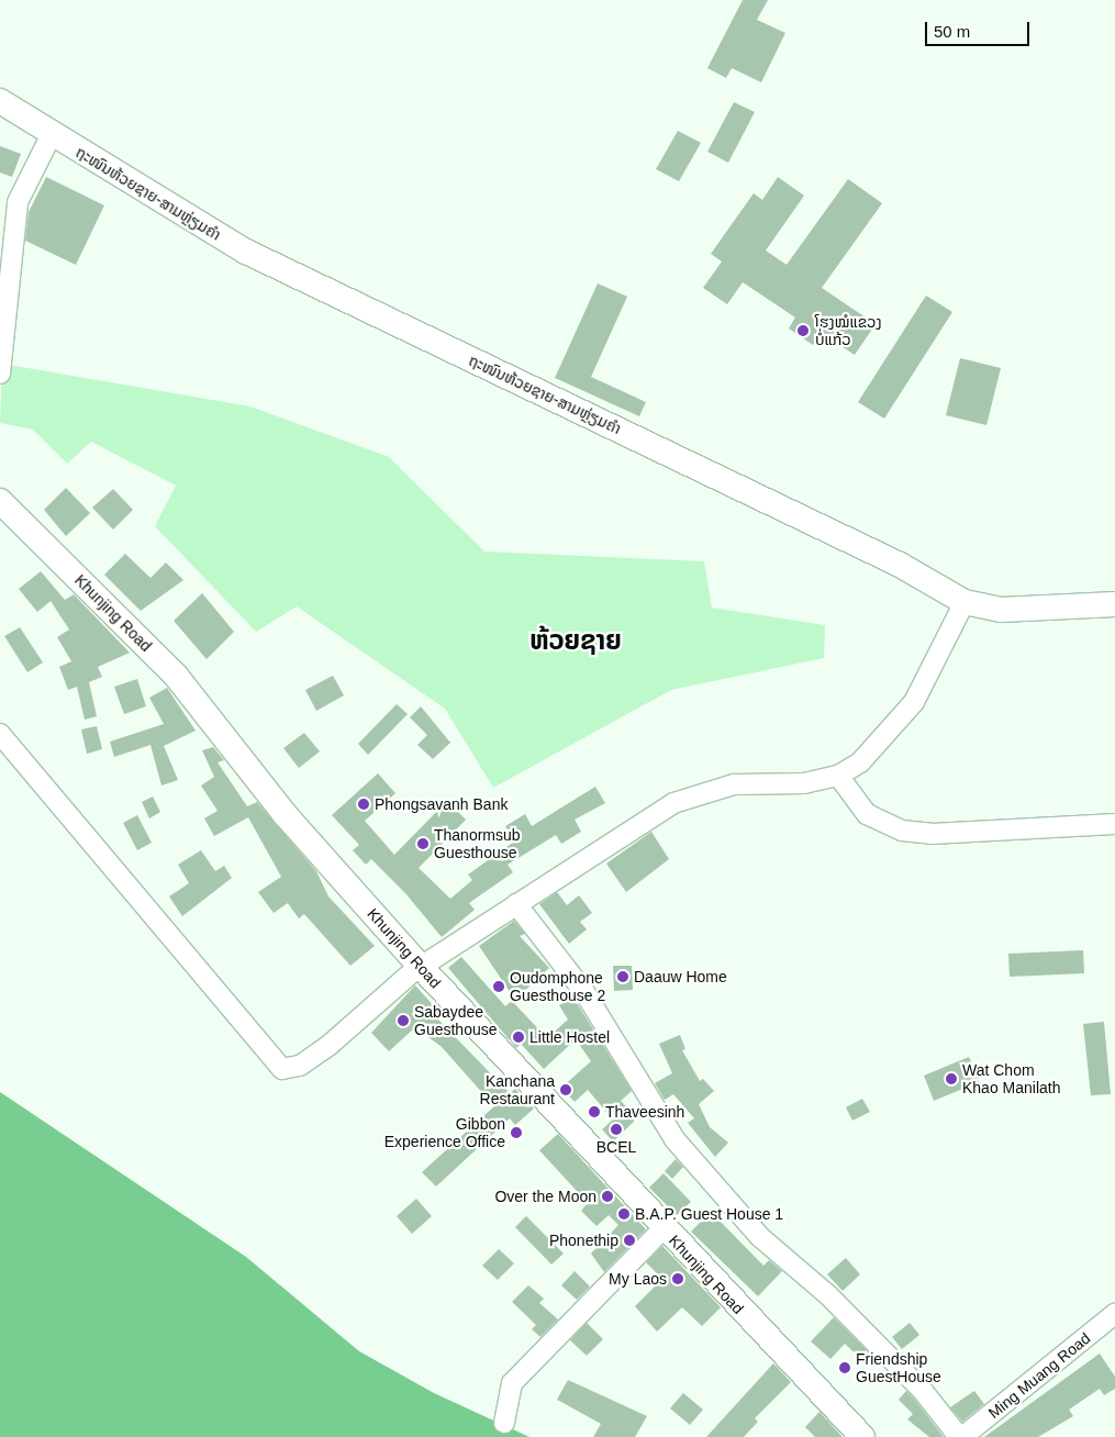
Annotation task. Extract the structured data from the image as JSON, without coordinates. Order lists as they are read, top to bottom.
{
  "streets": {
    "main road": ["ຖະໜົນຫ້ວຍຊາຍ-ສາມຫຼ່ຽມຄຳ", "Khunjing Road"],
    "street": ["Ming Muang Road"]
  },
  "districts": ["ຫ້ວຍຊາຍ"],
  "places": [
    "ໂຮງໝໍແຂວງ ບໍ່ແກ້ວ",
    "Phongsavanh Bank",
    "Thanormsub Guesthouse",
    "Daauw Home",
    "Oudomphone Guesthouse 2",
    "Sabaydee Guesthouse",
    "Little Hostel",
    "Wat Chom Khao Manilath",
    "Kanchana Restaurant",
    "Thaveesinh",
    "BCEL",
    "Gibbon Experience Office",
    "Over the Moon",
    "B.A.P. Guest House 1",
    "Phonethip",
    "My Laos",
    "Friendship GuestHouse"
  ],
  "scale_bar": "50 m"
}
